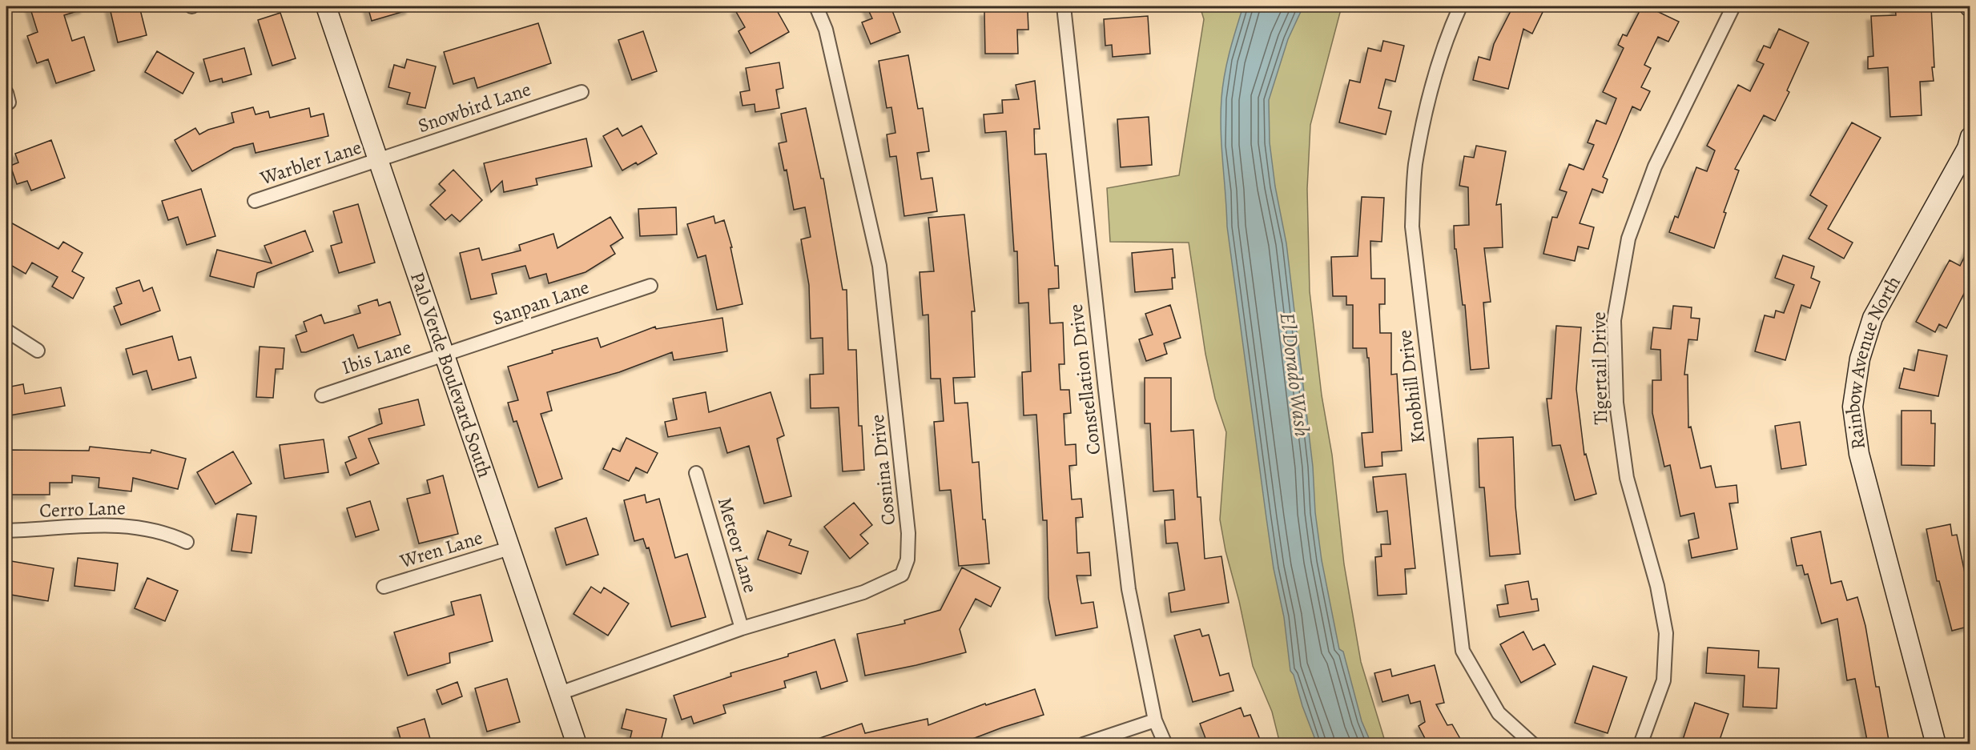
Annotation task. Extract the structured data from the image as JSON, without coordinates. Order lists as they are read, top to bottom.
{
  "streets": {
    "main road": ["Rainbow Avenue North", "Palo Verde Boulevard South"],
    "street": [
      "Snowbird Lane",
      "Warbler Lane",
      "Sanpan Lane",
      "Ibis Lane",
      "Tigertail Drive",
      "Constellation Drive",
      "Knobhill Drive",
      "Cosnina Drive",
      "Cerro Lane",
      "Meteor Lane",
      "Wren Lane"
    ]
  },
  "crossings": [
    ["Snowbird Lane", "Warbler Lane"],
    ["Snowbird Lane", "Palo Verde Boulevard South"],
    ["Warbler Lane", "Palo Verde Boulevard South"],
    ["Sanpan Lane", "Ibis Lane"],
    ["Sanpan Lane", "Palo Verde Boulevard South"],
    ["Ibis Lane", "Palo Verde Boulevard South"],
    ["Palo Verde Boulevard South", "Cosnina Drive"],
    ["Palo Verde Boulevard South", "Wren Lane"],
    ["Cosnina Drive", "Meteor Lane"]
  ],
  "water": ["El Dorado Wash"]
}
